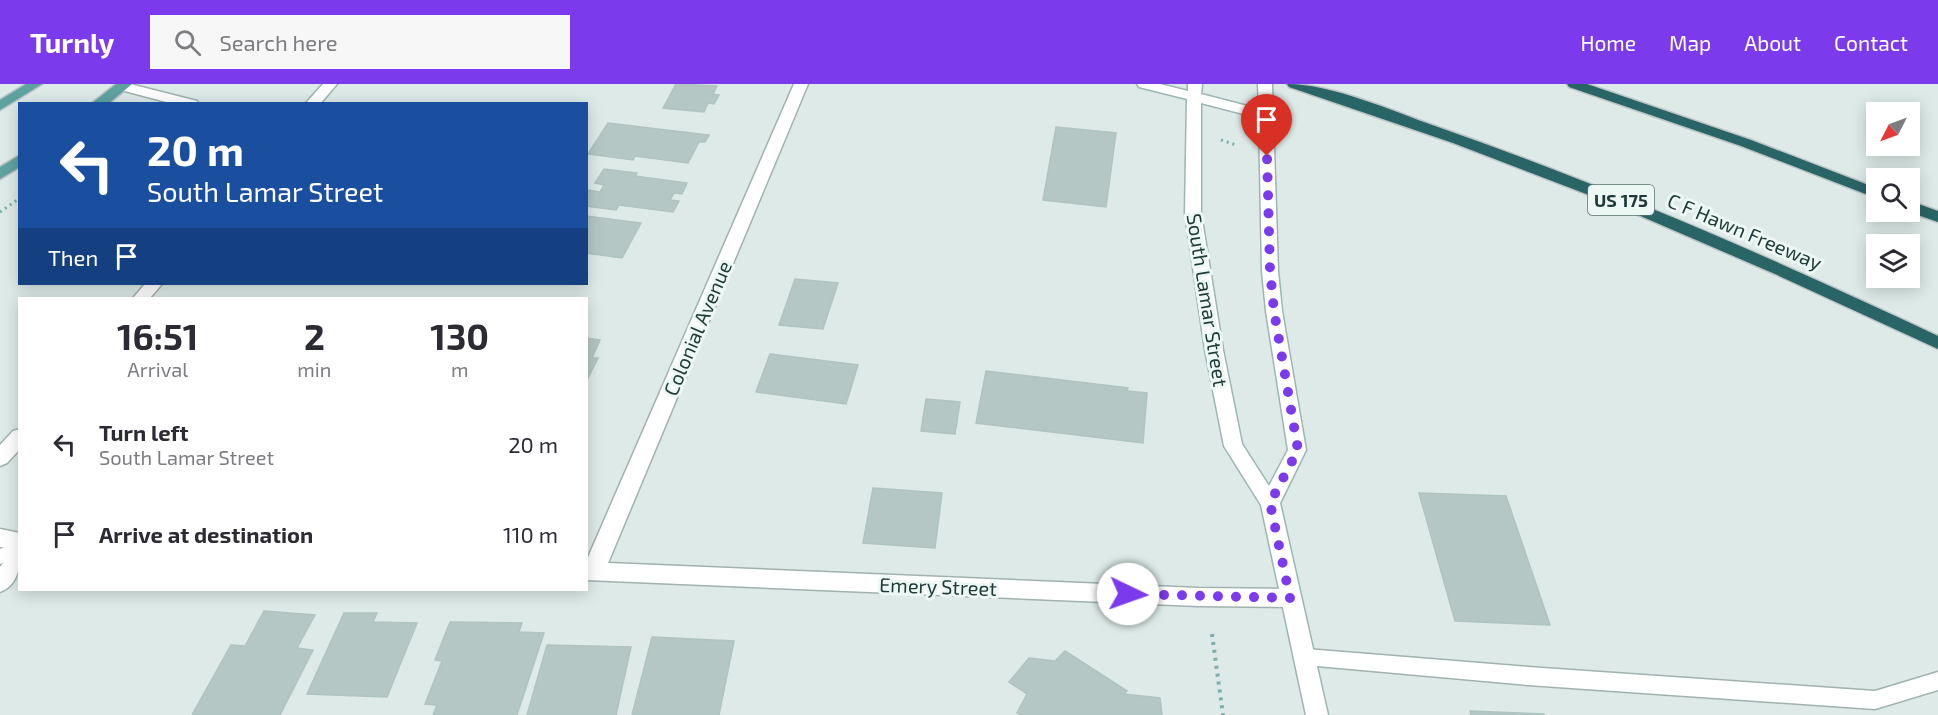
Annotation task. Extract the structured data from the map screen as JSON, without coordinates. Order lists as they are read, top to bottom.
{
  "streets": {
    "highway": ["US 175", "C F Hawn Freeway"],
    "main road": ["South Lamar Street", "Colonial Avenue", "Emery Street"]
  },
  "crossings": [
    ["South Lamar Street", "Emery Street"],
    ["Colonial Avenue", "Emery Street"]
  ],
  "north": "bottom left",
  "page": {
    "header": "Turnly",
    "search": "Search here",
    "nav": [
      "Home",
      "Map",
      "About",
      "Contact"
    ],
    "turn": ["20 m", "South Lamar Street"],
    "then": "Then",
    "eta": [
      "16:51",
      "Arrival",
      "2",
      "min",
      "130",
      "m"
    ],
    "list": [
      {
        "name": "Turn left",
        "note": "South Lamar Street",
        "value": "20 m"
      },
      {
        "name": "Arrive at destination",
        "value": "110 m"
      }
    ]
  }
}
